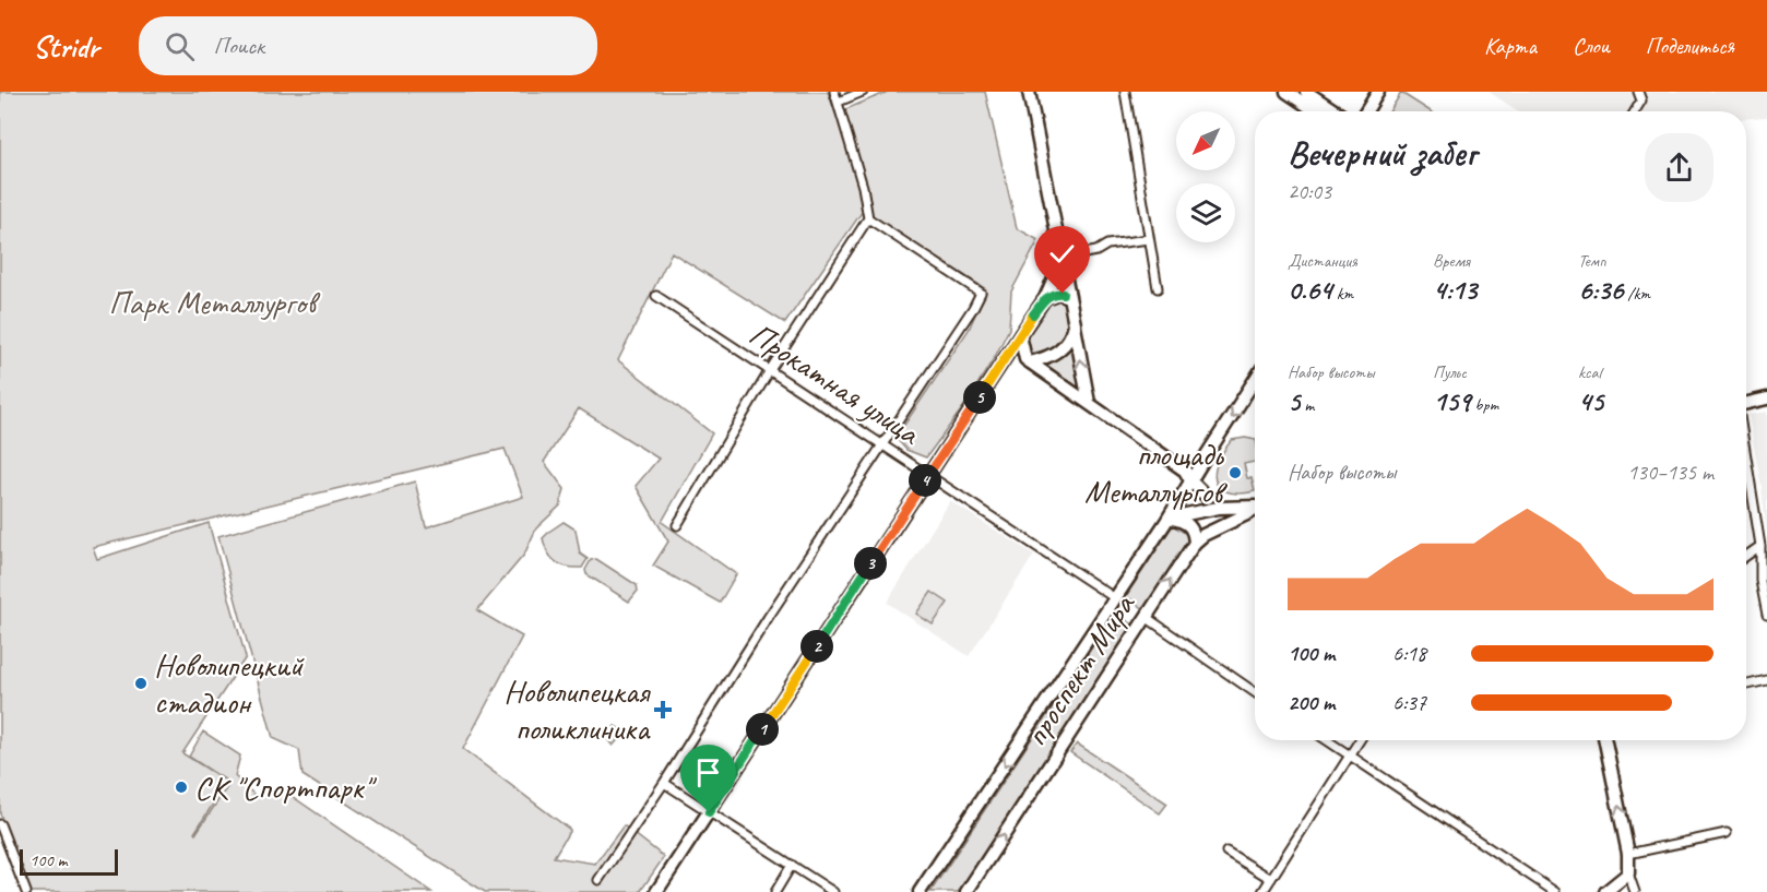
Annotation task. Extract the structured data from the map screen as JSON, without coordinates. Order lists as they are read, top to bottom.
{
  "streets": {
    "street": ["Прокатная улица", "проспект Мира"]
  },
  "crossings": [
    ["Прокатная улица", "проспект Мира"]
  ],
  "parks": ["Парк Металлургов"],
  "places": {
    "other": ["площадь Металлургов", "Новолипецкий стадион", "СК \"Спортпарк\""],
    "health": ["Новолипецкая поликлиника"]
  },
  "scale_bar": "100 m",
  "north": "bottom left",
  "page": {
    "header": "Stridr",
    "search": "Поиск",
    "nav": ["Карта", "Слои", "Поделиться"],
    "heading": ["Вечерний забег", "20:03"],
    "stats": [
      ["Дистанция", "0.64 km"],
      ["Время", "4:13"],
      ["Темп", "6:36 /km"],
      ["Набор высоты", "5 m"],
      ["Пульс", "159 bpm"],
      ["kcal", "45"]
    ],
    "pins": [
      "5",
      "4",
      "3",
      "2",
      "1"
    ],
    "chart": ["Набор высоты", "130–135 m"],
    "list": [
      {
        "name": "100 m",
        "note": "6:18"
      },
      {
        "name": "200 m",
        "note": "6:37"
      }
    ],
    "scale": "100 m"
  }
}
